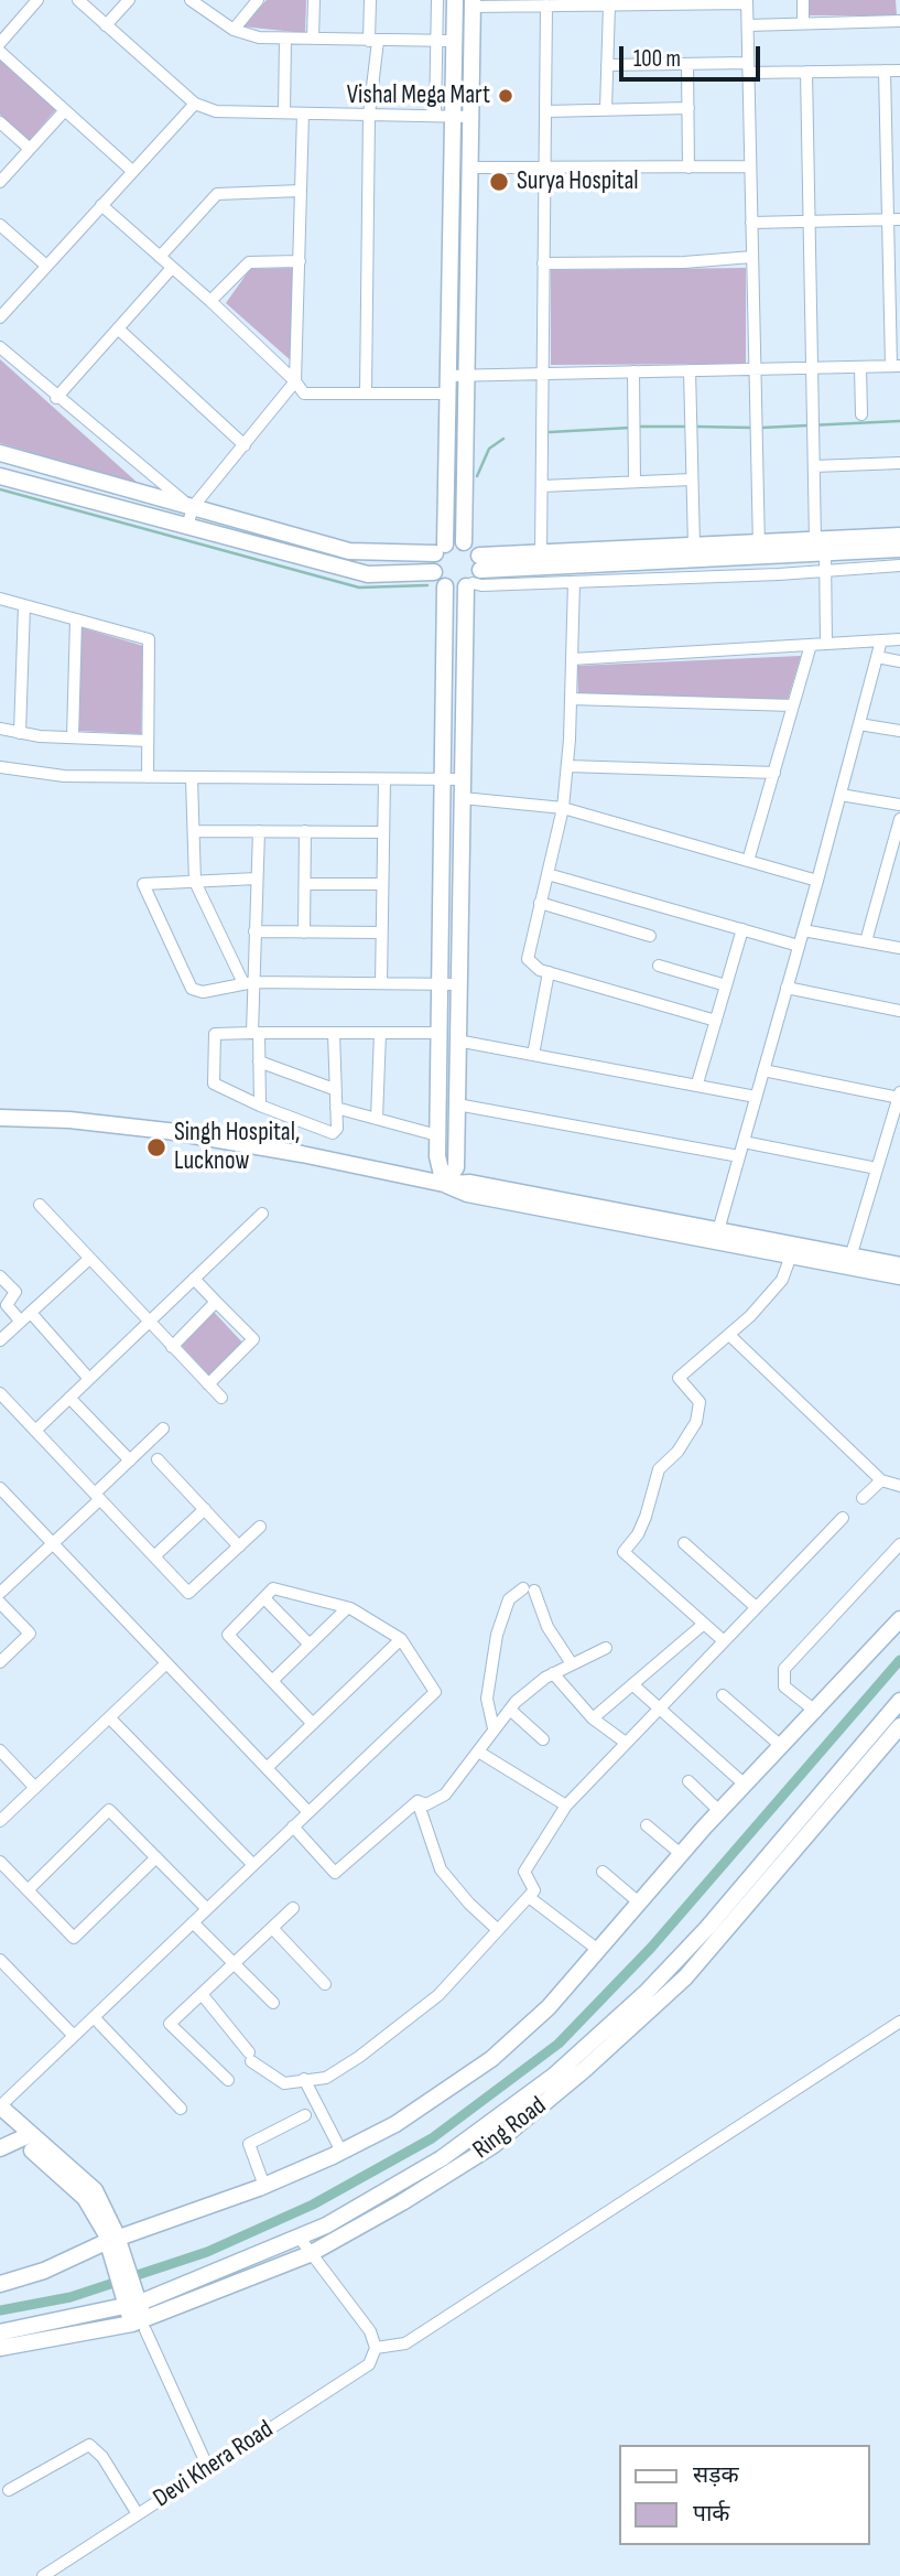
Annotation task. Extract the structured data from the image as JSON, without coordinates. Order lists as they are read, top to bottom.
{
  "streets": {
    "street": ["Ring Road", "Devi Khera Road"]
  },
  "places": ["Vishal Mega Mart", "Surya Hospital", "Singh Hospital, Lucknow"],
  "legend": ["सड़क", "पार्क"],
  "scale_bar": "100 m"
}
